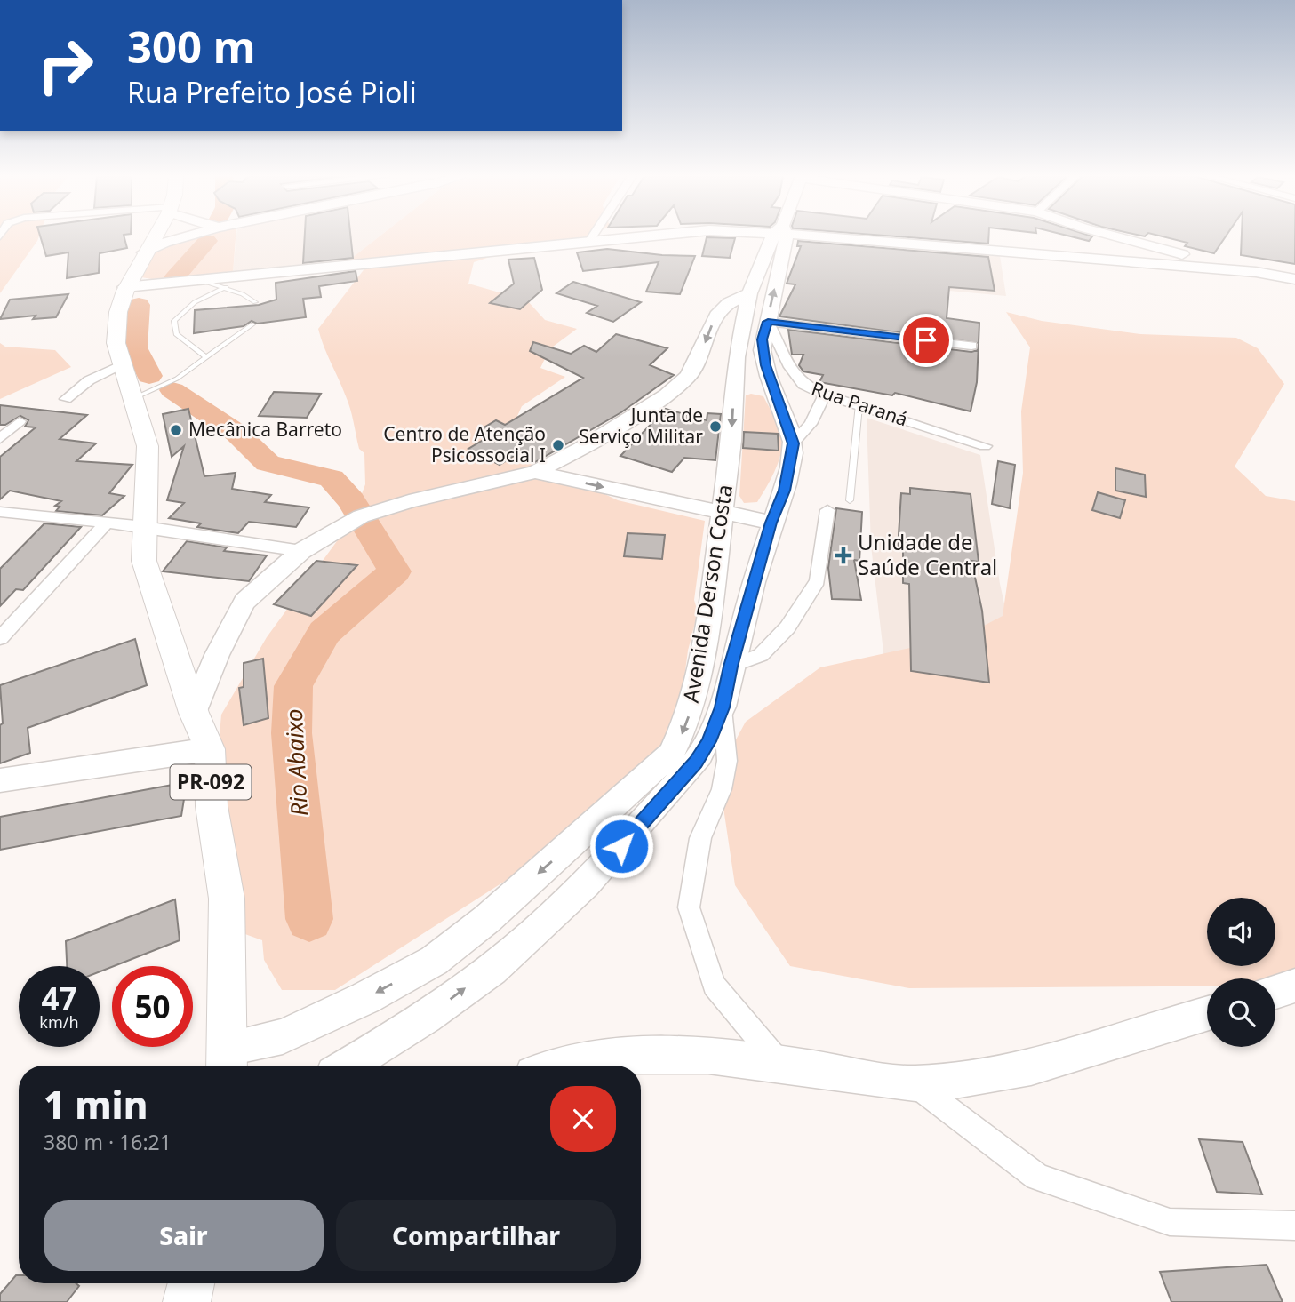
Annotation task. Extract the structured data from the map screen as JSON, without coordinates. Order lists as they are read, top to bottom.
{
  "streets": {
    "main road": ["PR-092"],
    "street": ["Rua Paraná", "Avenida Derson Costa"]
  },
  "crossings": [
    ["Rua Paraná", "Avenida Derson Costa"],
    ["Avenida Derson Costa", "PR-092"]
  ],
  "water": ["Rio Abaixo"],
  "places": {
    "other": ["Junta de Serviço Militar", "Mecânica Barreto", "Centro de Atenção Psicossocial I"],
    "health": ["Unidade de Saúde Central"]
  },
  "page": {
    "turn": ["300 m", "Rua Prefeito José Pioli"],
    "speed": "47 km/h",
    "limit": "50",
    "heading": ["1 min", "380 m · 16:21"],
    "buttons": ["Sair", "Compartilhar"]
  }
}
